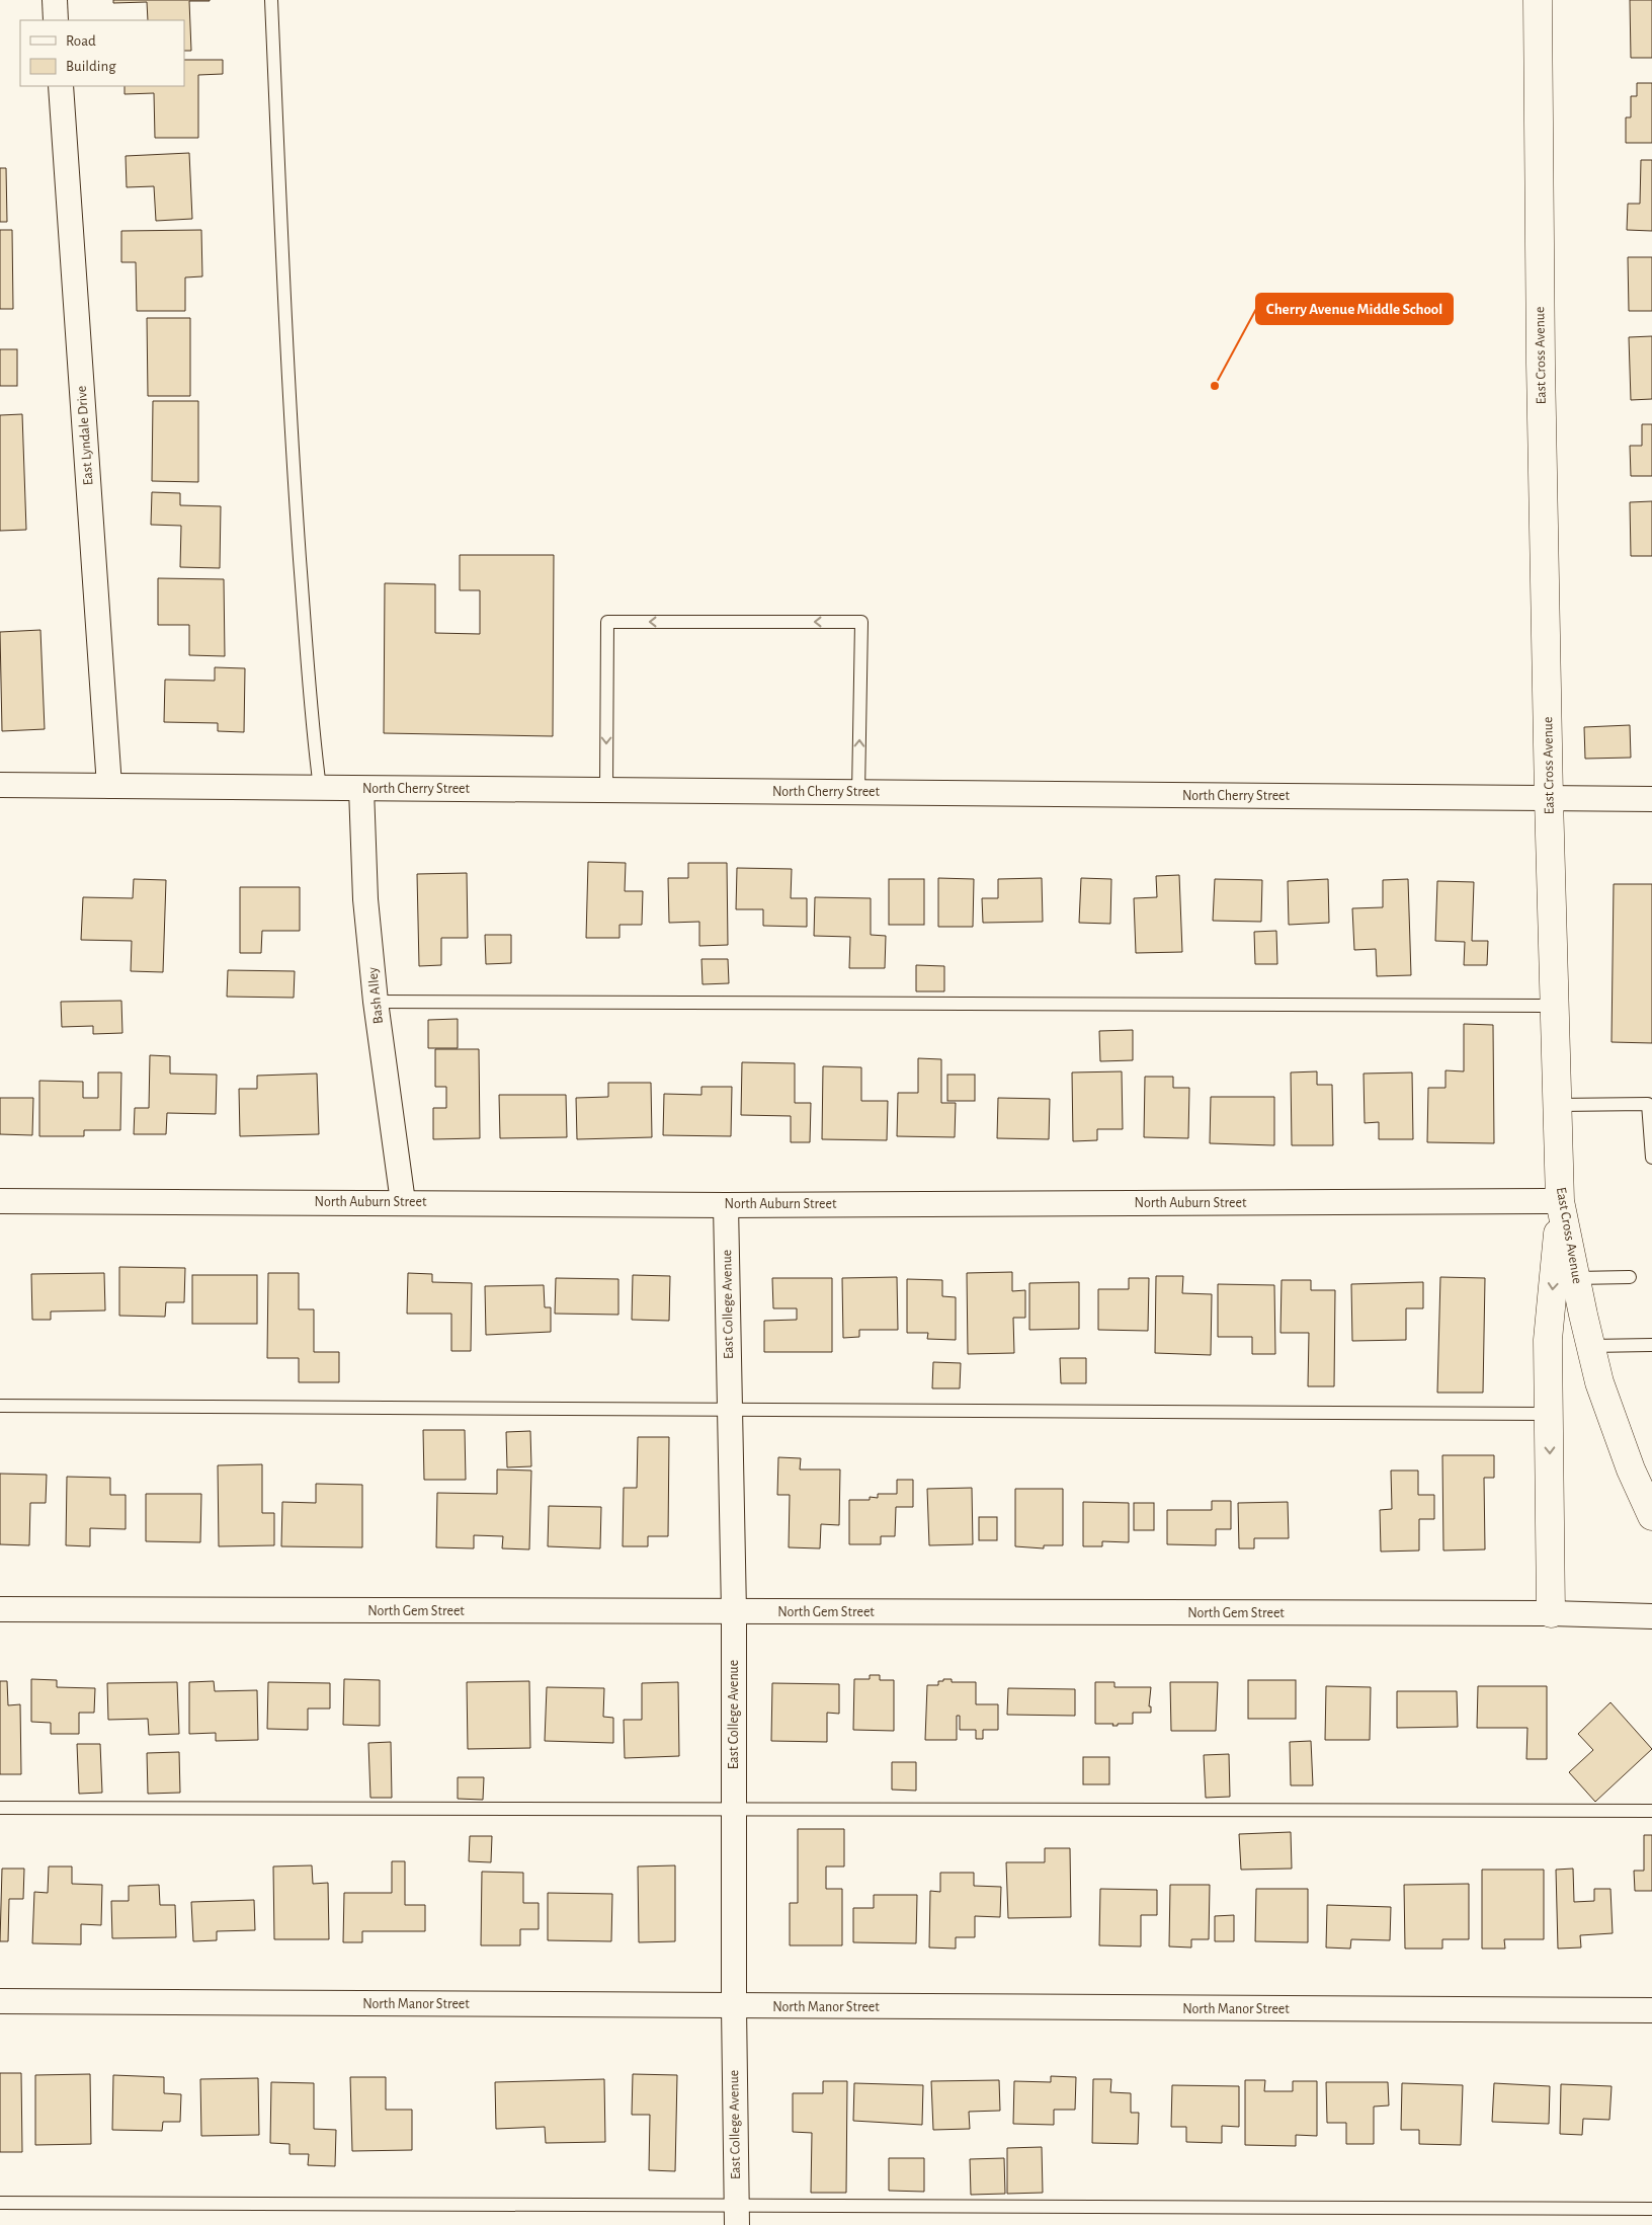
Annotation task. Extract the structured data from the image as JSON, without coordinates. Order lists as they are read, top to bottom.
{
  "streets": {
    "street": [
      "East Cross Avenue",
      "East Lyndale Drive",
      "North Cherry Street",
      "Bash Alley",
      "North Auburn Street",
      "East College Avenue",
      "North Gem Street",
      "North Manor Street"
    ]
  },
  "crossings": [
    ["East Cross Avenue", "North Cherry Street"],
    ["East Cross Avenue", "North Auburn Street"],
    ["East Lyndale Drive", "North Cherry Street"],
    ["North Cherry Street", "Bash Alley"],
    ["Bash Alley", "North Auburn Street"],
    ["North Auburn Street", "East College Avenue"],
    ["East College Avenue", "North Gem Street"],
    ["East College Avenue", "North Manor Street"]
  ],
  "places": ["Cherry Avenue Middle School"],
  "legend": ["Road", "Building"]
}
